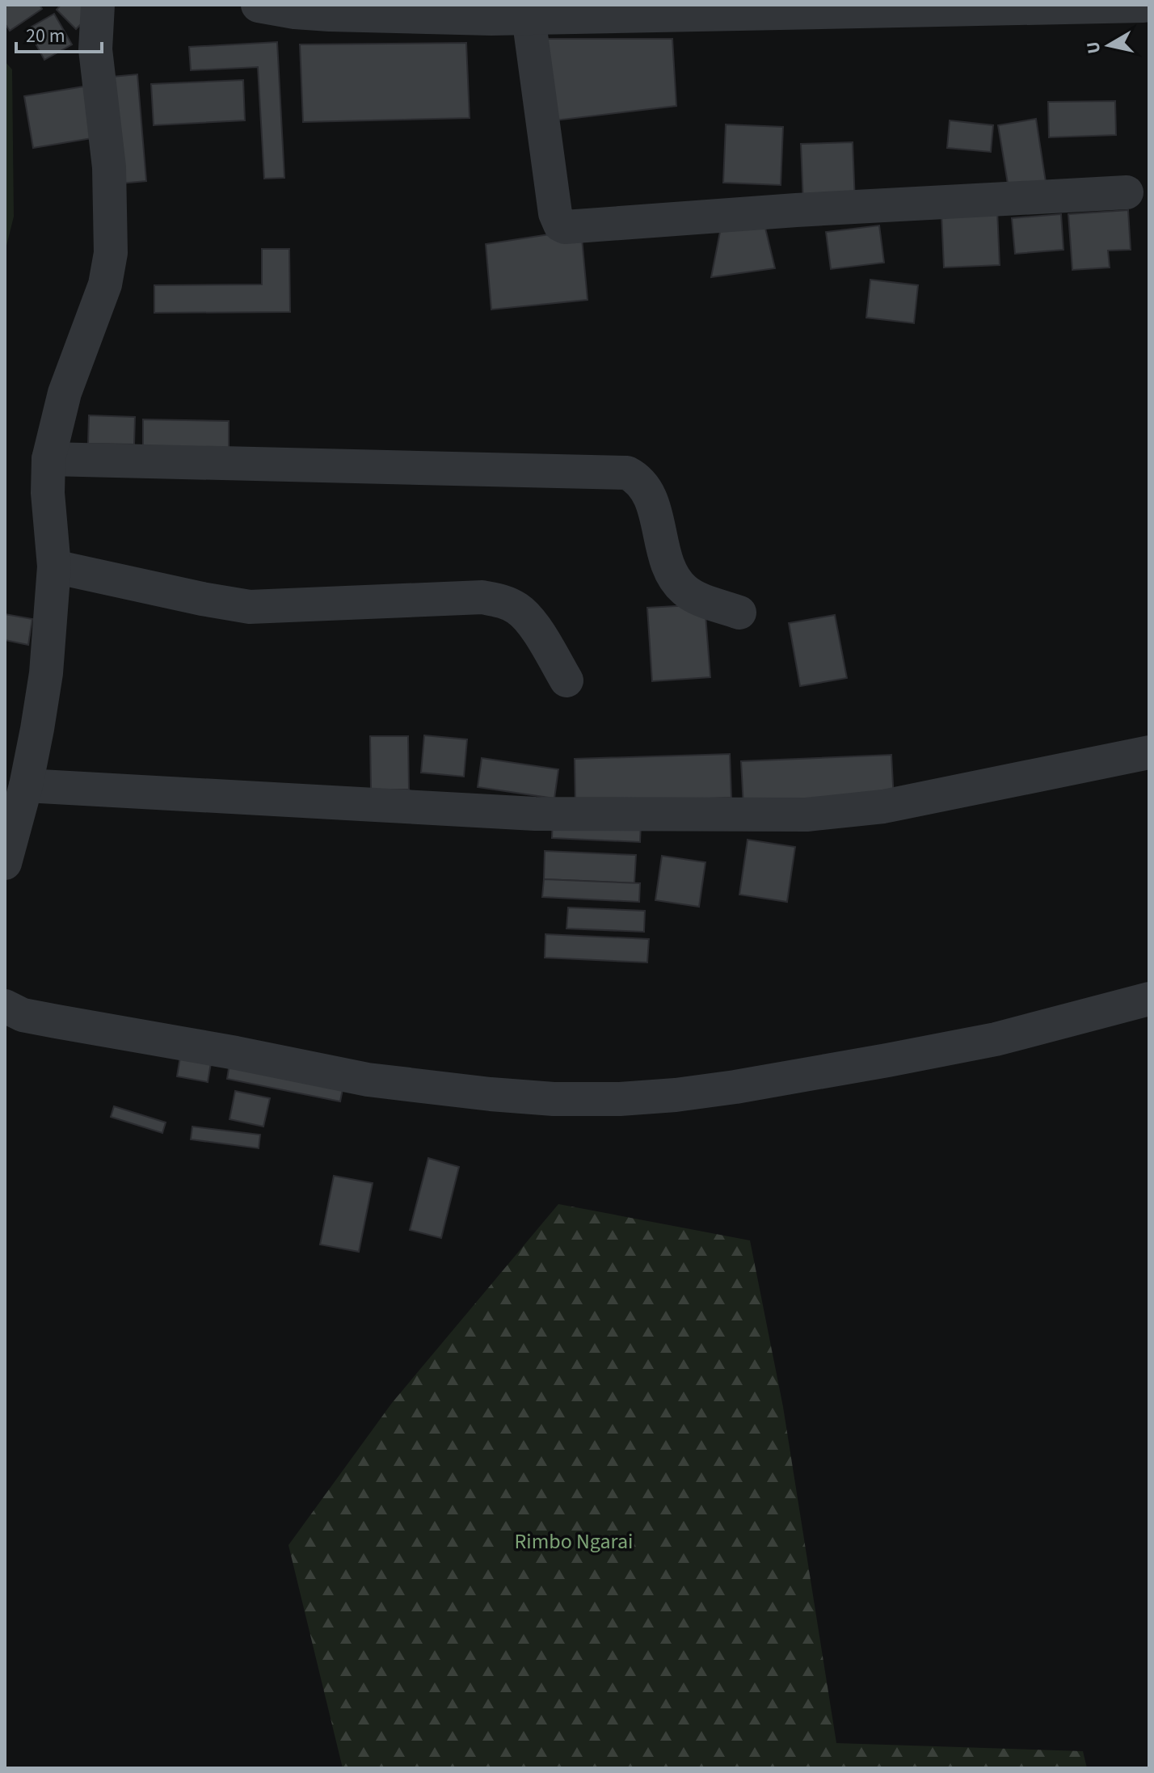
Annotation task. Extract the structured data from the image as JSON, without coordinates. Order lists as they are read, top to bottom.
{
  "parks": ["Rimbo Ngarai"],
  "scale_bar": "20 m",
  "north": "left"
}
